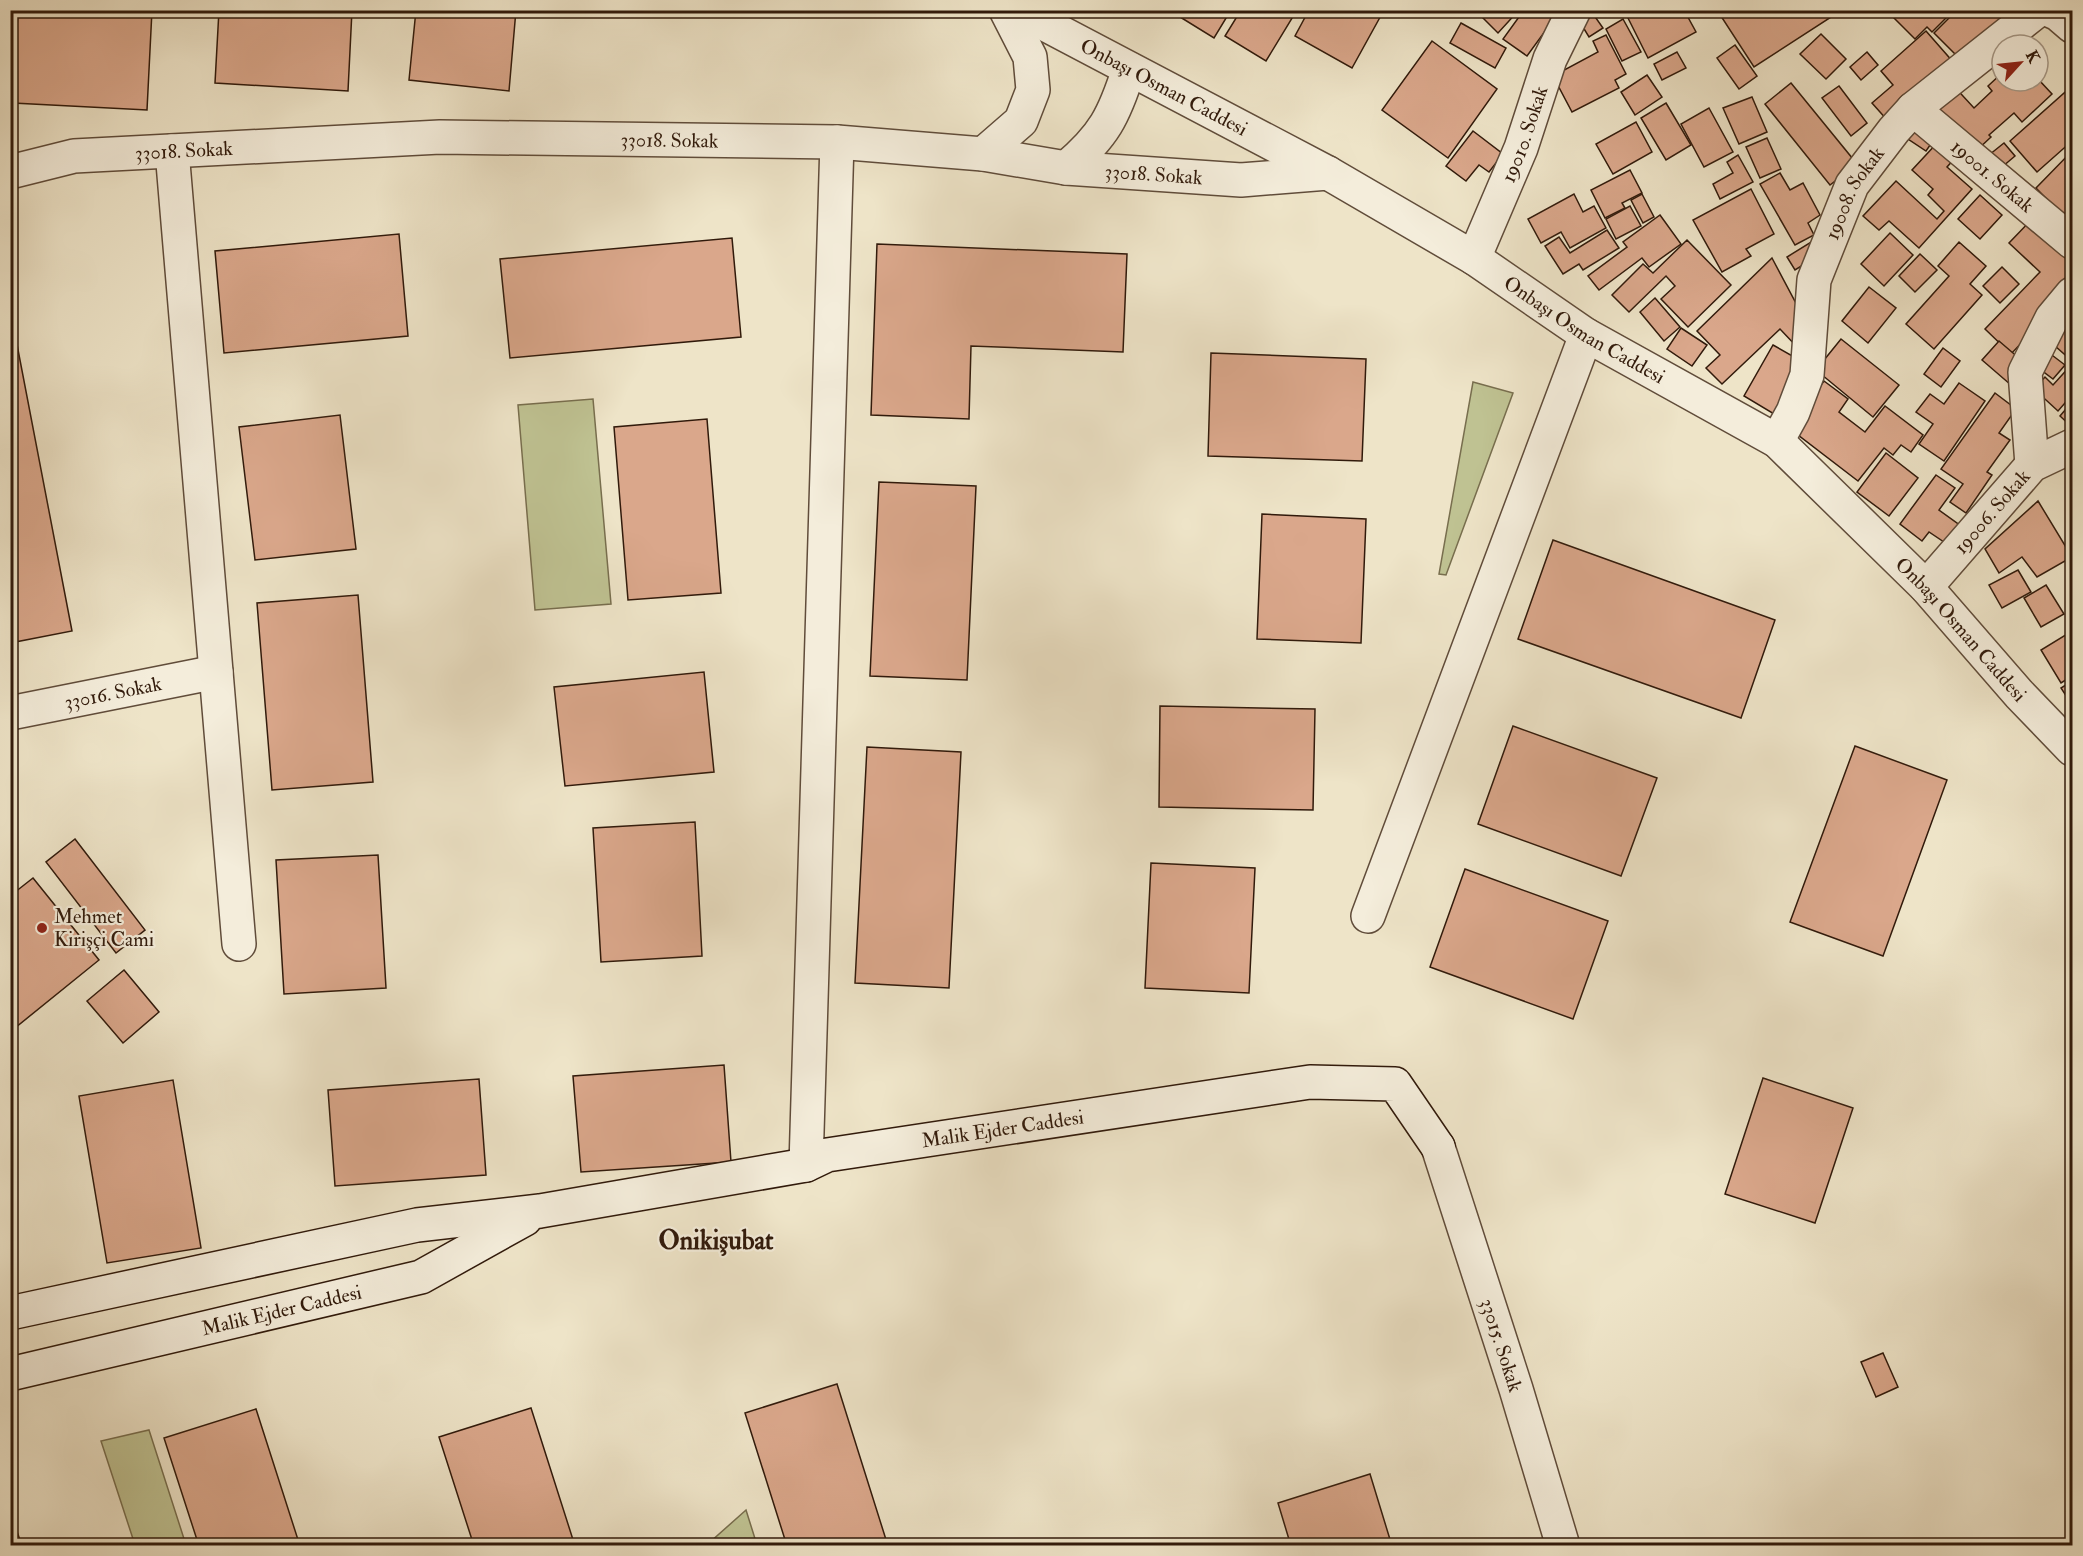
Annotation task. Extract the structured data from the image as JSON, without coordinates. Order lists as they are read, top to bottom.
{
  "streets": {
    "street": [
      "Onbaşı Osman Caddesi",
      "19010. Sokak",
      "33018. Sokak",
      "19001. Sokak",
      "19008. Sokak",
      "19006. Sokak",
      "33016. Sokak",
      "Malik Ejder Caddesi",
      "33015. Sokak"
    ]
  },
  "crossings": [
    ["Onbaşı Osman Caddesi", "19010. Sokak"],
    ["Onbaşı Osman Caddesi", "33018. Sokak"],
    ["Onbaşı Osman Caddesi", "19008. Sokak"],
    ["Onbaşı Osman Caddesi", "19006. Sokak"],
    ["19001. Sokak", "19008. Sokak"],
    ["Malik Ejder Caddesi", "33015. Sokak"]
  ],
  "districts": ["Onikişubat"],
  "places": ["Mehmet Kirişçi Cami"],
  "north": "top right"
}
